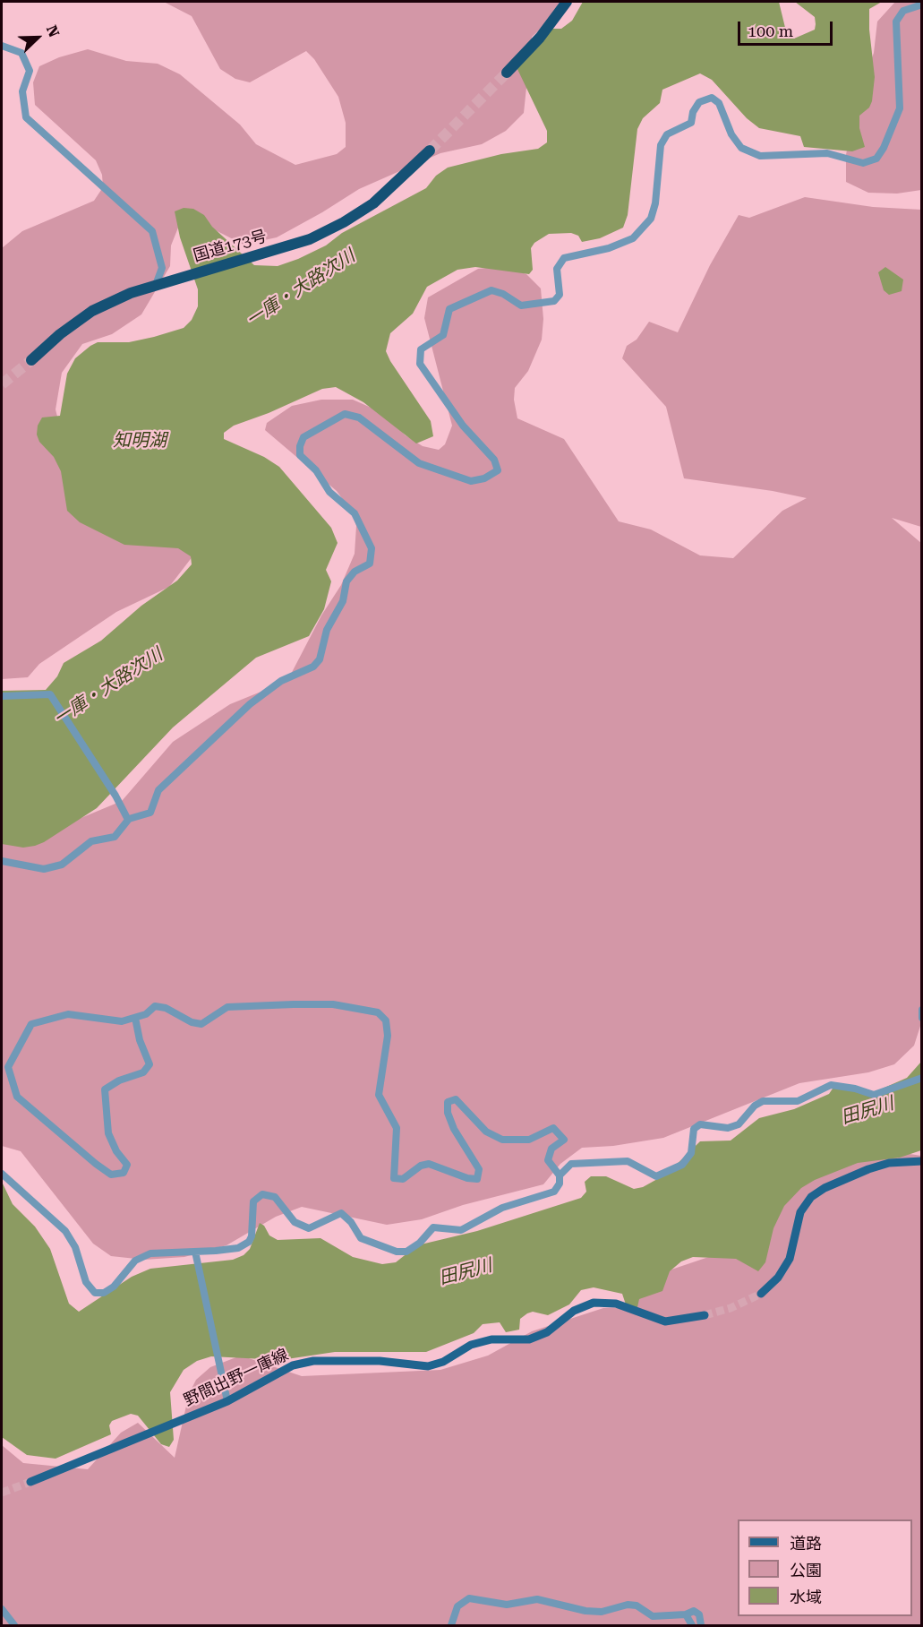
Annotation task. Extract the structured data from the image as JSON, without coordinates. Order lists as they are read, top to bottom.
{
  "streets": {
    "highway": ["国道173号"],
    "main road": ["野間出野一庫線"]
  },
  "water": ["一庫・大路次川", "知明湖", "田尻川"],
  "legend": ["道路", "公園", "水域"],
  "scale_bar": "100 m",
  "north": "top right"
}
